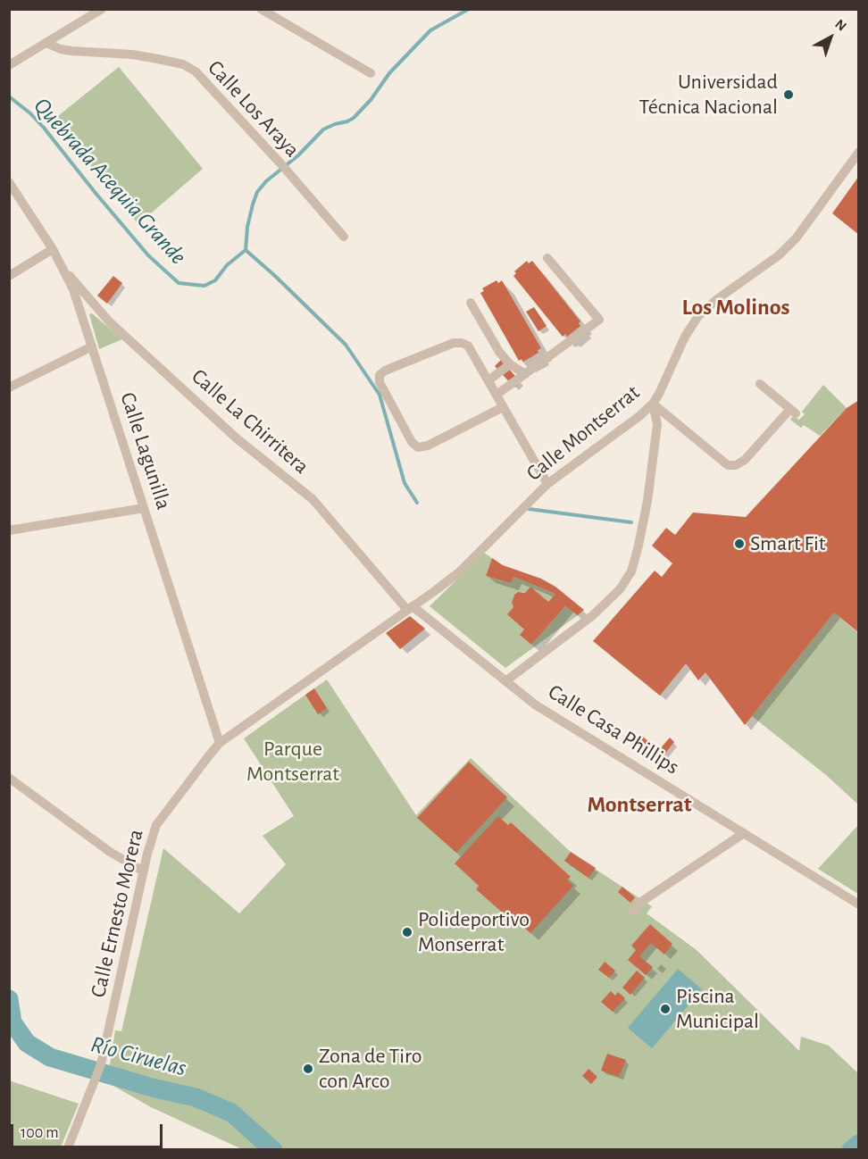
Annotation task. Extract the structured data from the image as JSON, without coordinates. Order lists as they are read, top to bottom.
{
  "streets": {
    "street": [
      "Calle Los Araya",
      "Calle La Chirritera",
      "Calle Montserrat",
      "Calle Lagunilla",
      "Calle Casa Phillips",
      "Calle Ernesto Morera"
    ]
  },
  "crossings": [
    ["Calle La Chirritera", "Calle Montserrat"],
    ["Calle La Chirritera", "Calle Lagunilla"],
    ["Calle La Chirritera", "Calle Casa Phillips"],
    ["Calle La Chirritera", "Calle Ernesto Morera"],
    ["Calle Montserrat", "Calle Casa Phillips"],
    ["Calle Montserrat", "Calle Ernesto Morera"],
    ["Calle Lagunilla", "Calle Ernesto Morera"],
    ["Calle Casa Phillips", "Calle Ernesto Morera"]
  ],
  "districts": ["Los Molinos", "Montserrat"],
  "water": ["Quebrada Acequia Grande", "Río Ciruelas"],
  "parks": ["Parque Montserrat"],
  "places": [
    "Universidad Técnica Nacional",
    "Smart Fit",
    "Polideportivo Monserrat",
    "Piscina Municipal",
    "Zona de Tiro con Arco"
  ],
  "scale_bar": "100 m",
  "north": "top right"
}
